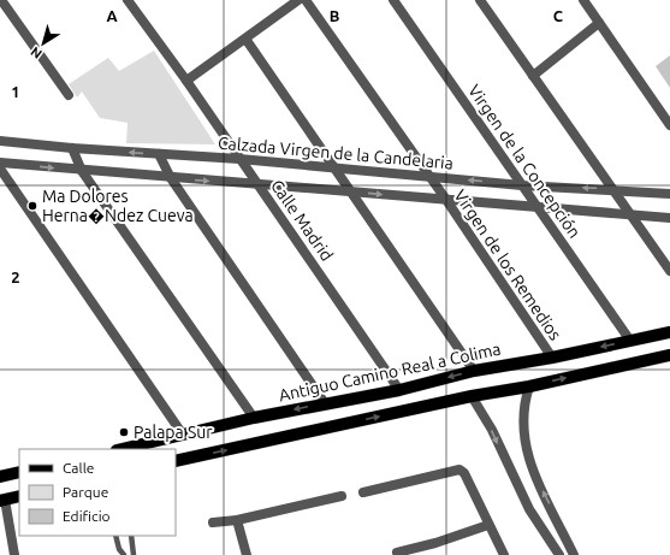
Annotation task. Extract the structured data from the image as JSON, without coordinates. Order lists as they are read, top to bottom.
{
  "streets": {
    "main road": ["Antiguo Camino Real a Colima"],
    "street": [
      "Calzada Virgen de la Candelaria",
      "Virgen de la Concepción",
      "Calle Madrid",
      "Virgen de los Remedios"
    ]
  },
  "crossings": [
    ["Calzada Virgen de la Candelaria", "Virgen de la Concepción"],
    ["Calzada Virgen de la Candelaria", "Calle Madrid"],
    ["Calzada Virgen de la Candelaria", "Virgen de los Remedios"],
    ["Virgen de la Concepción", "Antiguo Camino Real a Colima"],
    ["Calle Madrid", "Antiguo Camino Real a Colima"],
    ["Virgen de los Remedios", "Antiguo Camino Real a Colima"]
  ],
  "places": ["Ma Dolores Herna�Ndez Cueva", "Palapa Sur"],
  "legend": ["Calle", "Parque", "Edificio"],
  "north": "bottom left",
  "grid": {
    "columns": ["A", "B", "C"],
    "rows": ["1", "2"]
  }
}
